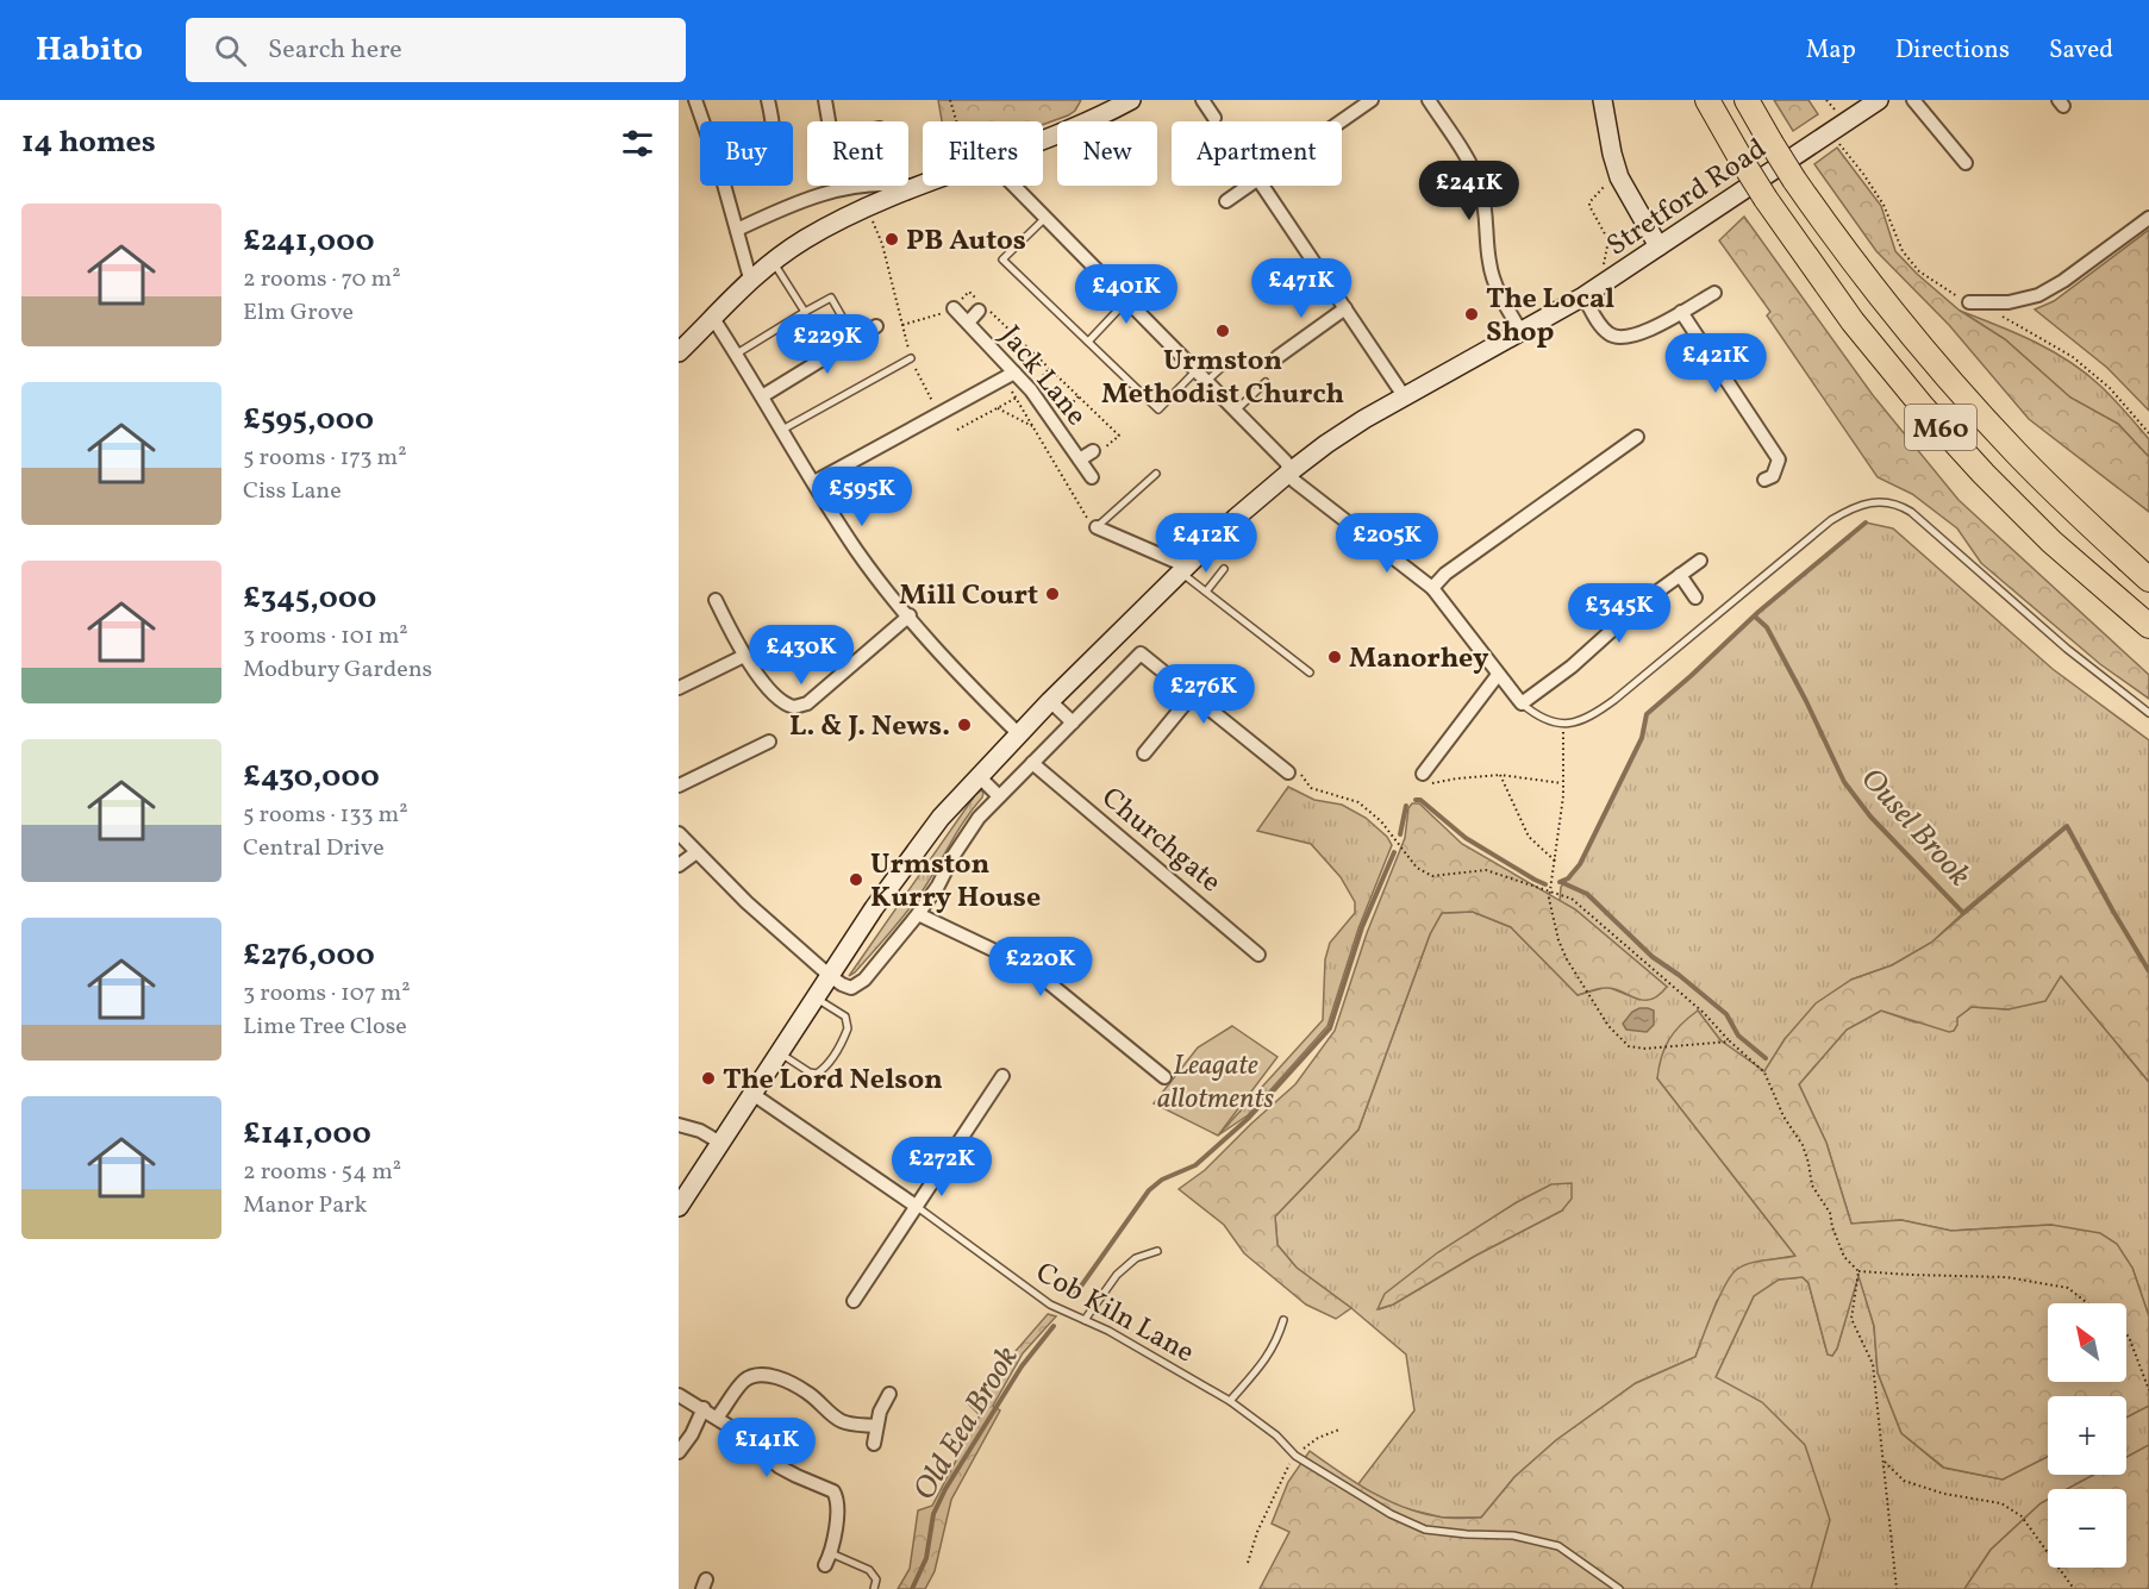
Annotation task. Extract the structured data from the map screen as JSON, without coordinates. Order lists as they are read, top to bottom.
{
  "streets": {
    "highway": ["M60"],
    "main road": ["Stretford Road"],
    "street": ["Jack Lane", "Churchgate"],
    "lane": ["Cob Kiln Lane"]
  },
  "water": ["Ousel Brook", "Old Eea Brook"],
  "parks": ["Leagate allotments"],
  "places": [
    "PB Autos",
    "The Local Shop",
    "Urmston Methodist Church",
    "Mill Court",
    "Manorhey",
    "L. & J. News.",
    "Urmston Kurry House",
    "The Lord Nelson"
  ],
  "north": "top left",
  "page": {
    "header": "Habito",
    "search": "Search here",
    "nav": ["Map", "Directions", "Saved"],
    "heading": "14 homes",
    "chip": [
      "Buy",
      "Rent",
      "Filters",
      "New",
      "Apartment"
    ],
    "price": [
      "£241K",
      "£471K",
      "£401K",
      "£229K",
      "£421K",
      "£595K",
      "£412K",
      "£205K",
      "£345K",
      "£430K",
      "£276K",
      "£220K",
      "£272K",
      "£141K"
    ],
    "list": [
      {
        "name": "£241,000",
        "note": "2 rooms · 70 m² · Elm Grove"
      },
      {
        "name": "£595,000",
        "note": "5 rooms · 173 m² · Ciss Lane"
      },
      {
        "name": "£345,000",
        "note": "3 rooms · 101 m² · Modbury Gardens"
      },
      {
        "name": "£430,000",
        "note": "5 rooms · 133 m² · Central Drive"
      },
      {
        "name": "£276,000",
        "note": "3 rooms · 107 m² · Lime Tree Close"
      },
      {
        "name": "£141,000",
        "note": "2 rooms · 54 m² · Manor Park"
      }
    ],
    "map_buttons": ["+", "−"]
  }
}
